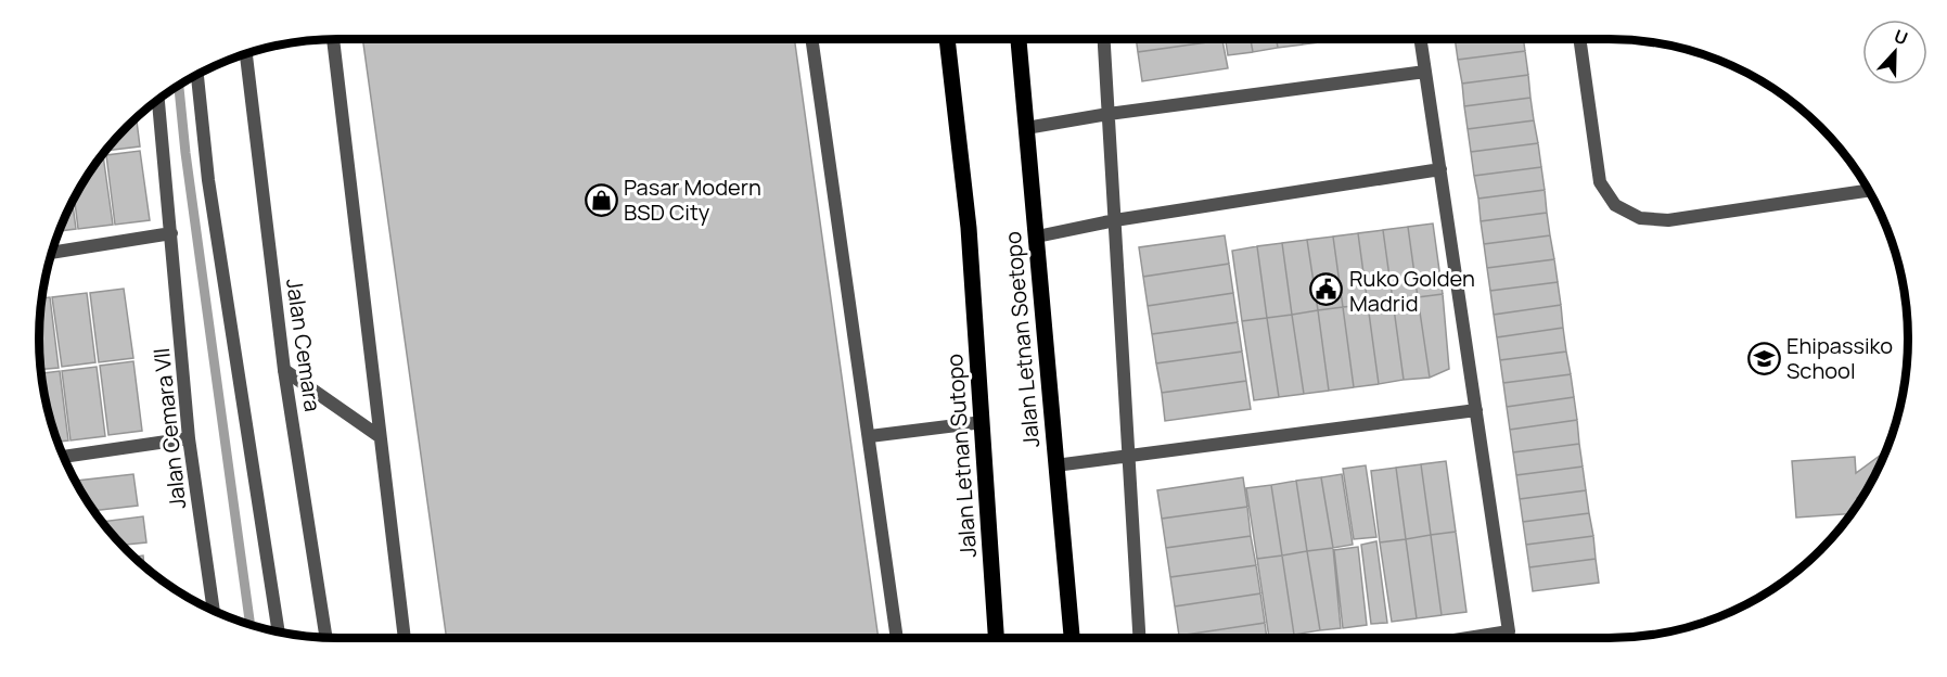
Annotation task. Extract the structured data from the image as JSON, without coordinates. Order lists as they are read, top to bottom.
{
  "streets": {
    "main road": ["Jalan Letnan Soetopo", "Jalan Letnan Sutopo"],
    "street": ["Jalan Cemara", "Jalan Cemara VII"]
  },
  "places": {
    "shop": ["Pasar Modern BSD City"],
    "public building": ["Ruko Golden Madrid"],
    "school or university": ["Ehipassiko School"]
  },
  "north": "top"
}
